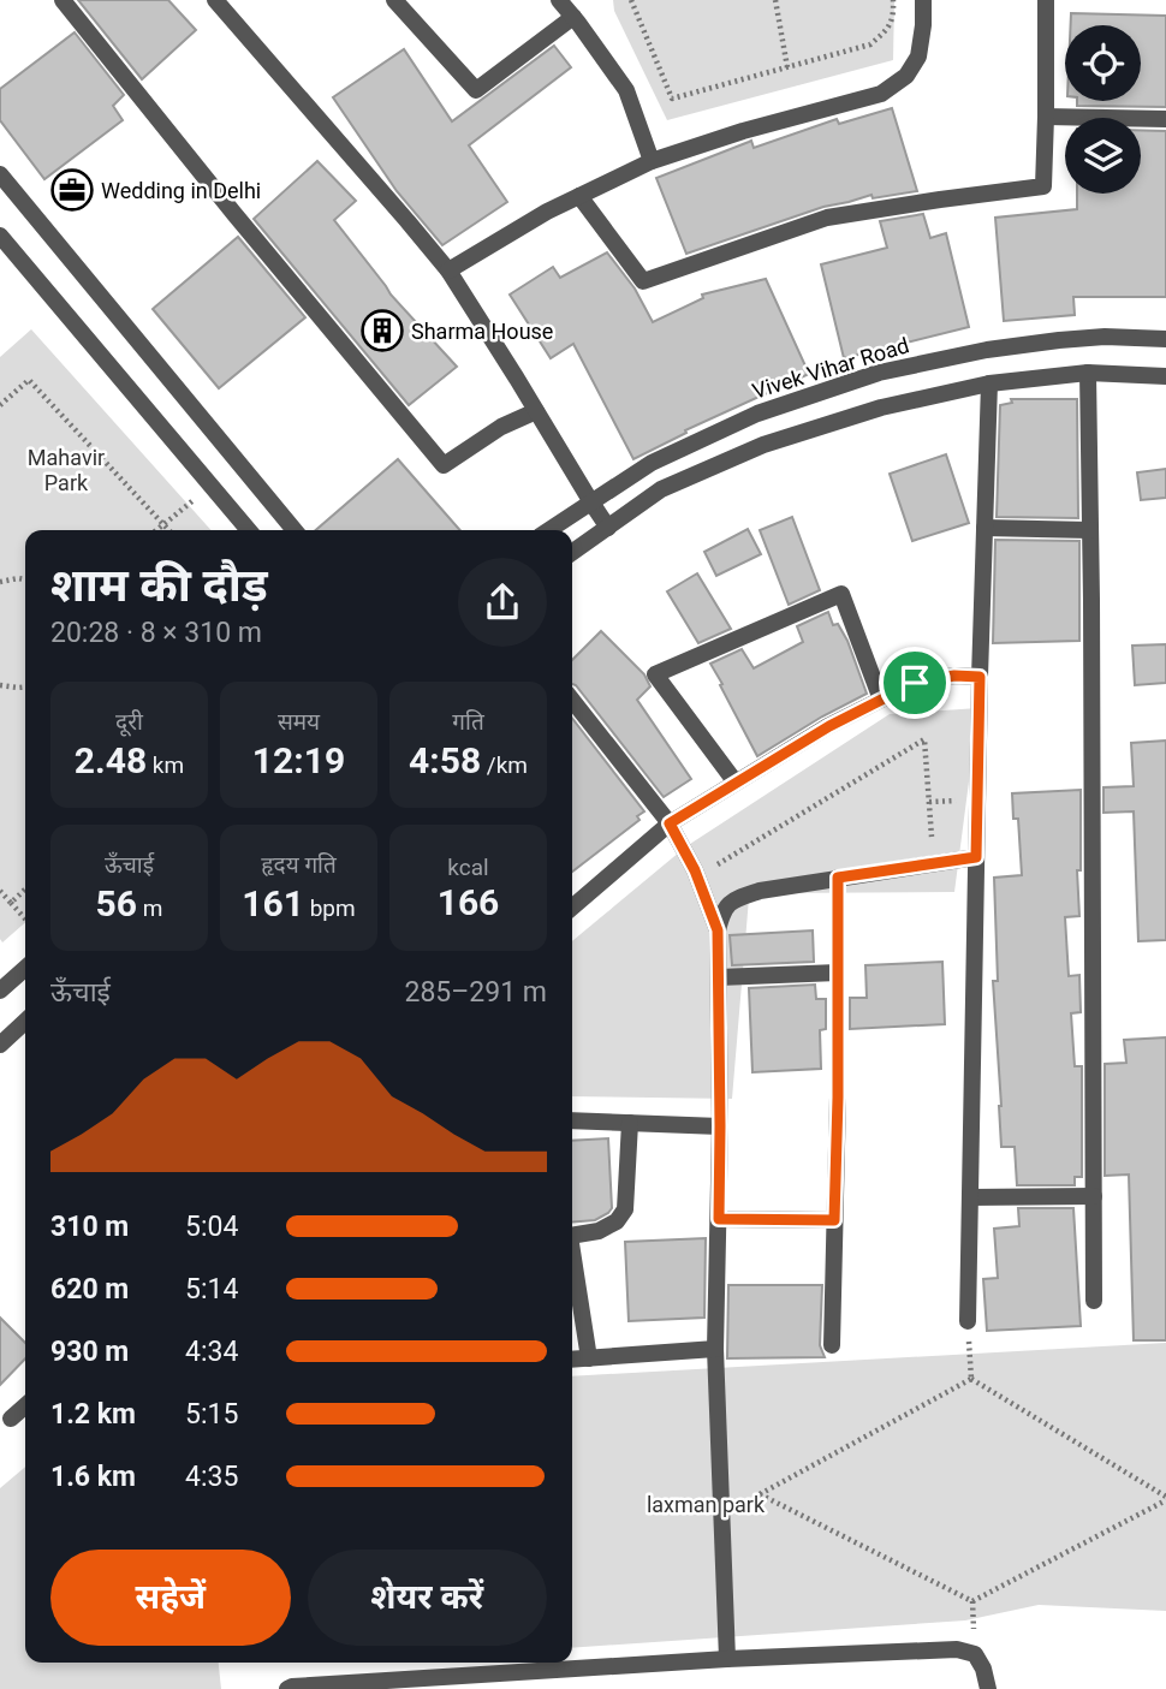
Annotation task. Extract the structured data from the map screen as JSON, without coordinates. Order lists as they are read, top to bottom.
{
  "streets": {
    "street": ["Vivek Vihar Road"]
  },
  "parks": ["Mahavir Park", "laxman park"],
  "places": {
    "office": ["Wedding in Delhi"],
    "building": ["Sharma House"]
  },
  "page": {
    "heading": ["शाम की दौड़", "20:28 · 8 × 310 m"],
    "stats": [
      ["दूरी", "2.48 km"],
      ["समय", "12:19"],
      ["गति", "4:58 /km"],
      ["ऊँचाई", "56 m"],
      ["हृदय गति", "161 bpm"],
      ["kcal", "166"]
    ],
    "chart": ["ऊँचाई", "285–291 m"],
    "list": [
      {
        "name": "310 m",
        "note": "5:04"
      },
      {
        "name": "620 m",
        "note": "5:14"
      },
      {
        "name": "930 m",
        "note": "4:34"
      },
      {
        "name": "1.2 km",
        "note": "5:15"
      },
      {
        "name": "1.6 km",
        "note": "4:35"
      }
    ],
    "buttons": ["सहेजें", "शेयर करें"]
  }
}
